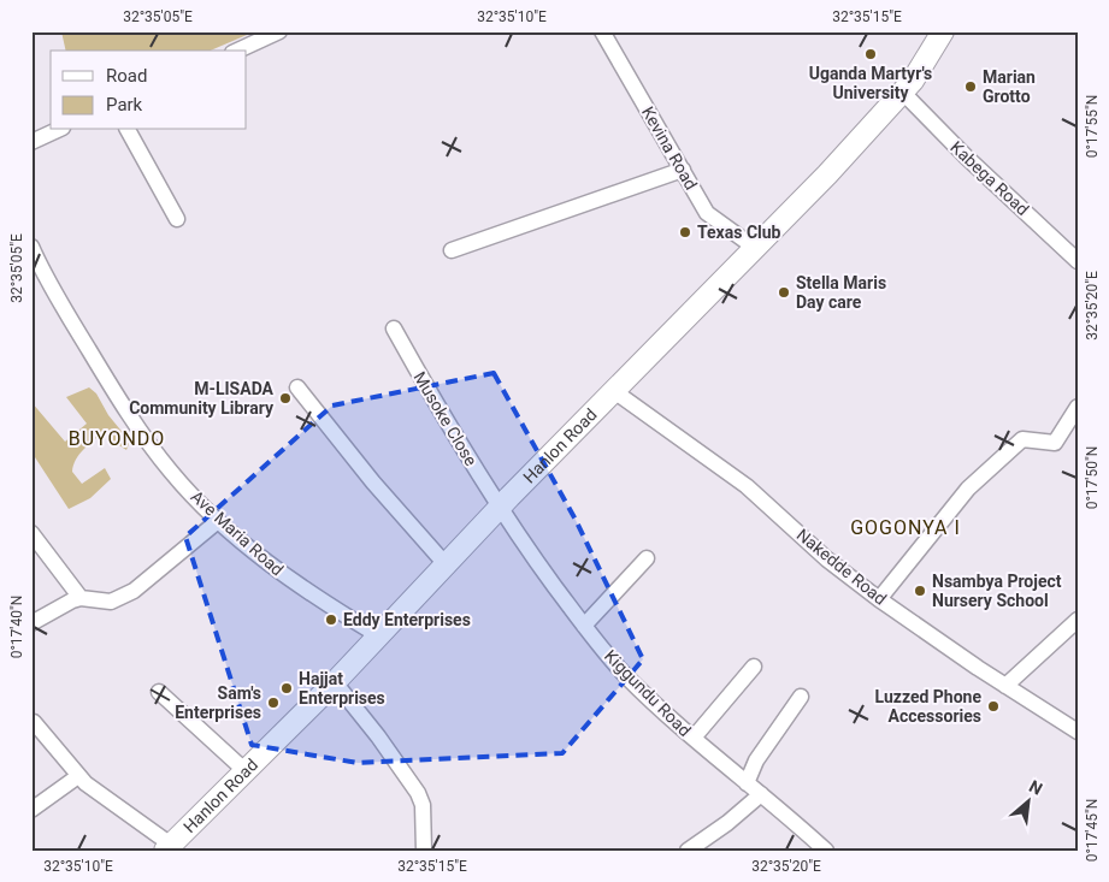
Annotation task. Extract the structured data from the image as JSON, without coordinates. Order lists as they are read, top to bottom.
{
  "streets": {
    "main road": ["Hanlon Road"],
    "street": [
      "Kevina Road",
      "Kabega Road",
      "Musoke Close",
      "Ave Maria Road",
      "Nakedde Road",
      "Kiggundu Road"
    ]
  },
  "crossings": [
    ["Kevina Road", "Hanlon Road"],
    ["Kabega Road", "Hanlon Road"],
    ["Musoke Close", "Hanlon Road"],
    ["Musoke Close", "Kiggundu Road"],
    ["Hanlon Road", "Ave Maria Road"],
    ["Hanlon Road", "Nakedde Road"],
    ["Hanlon Road", "Kiggundu Road"]
  ],
  "districts": ["BUYONDO", "GOGONYA I"],
  "places": [
    "Uganda Martyr's University",
    "Marian Grotto",
    "Texas Club",
    "Stella Maris Day care",
    "M-LISADA Community Library",
    "Nsambya Project Nursery School",
    "Eddy Enterprises",
    "Hajjat Enterprises",
    "Sam's Enterprises",
    "Luzzed Phone Accessories"
  ],
  "legend": ["Road", "Park"],
  "north": "top right",
  "coordinates": [
    "32°35'05\"E",
    "32°35'10\"E",
    "32°35'15\"E",
    "0°17'55\"N",
    "32°35'20\"E",
    "0°17'50\"N",
    "0°17'40\"N",
    "0°17'45\"N"
  ]
}
